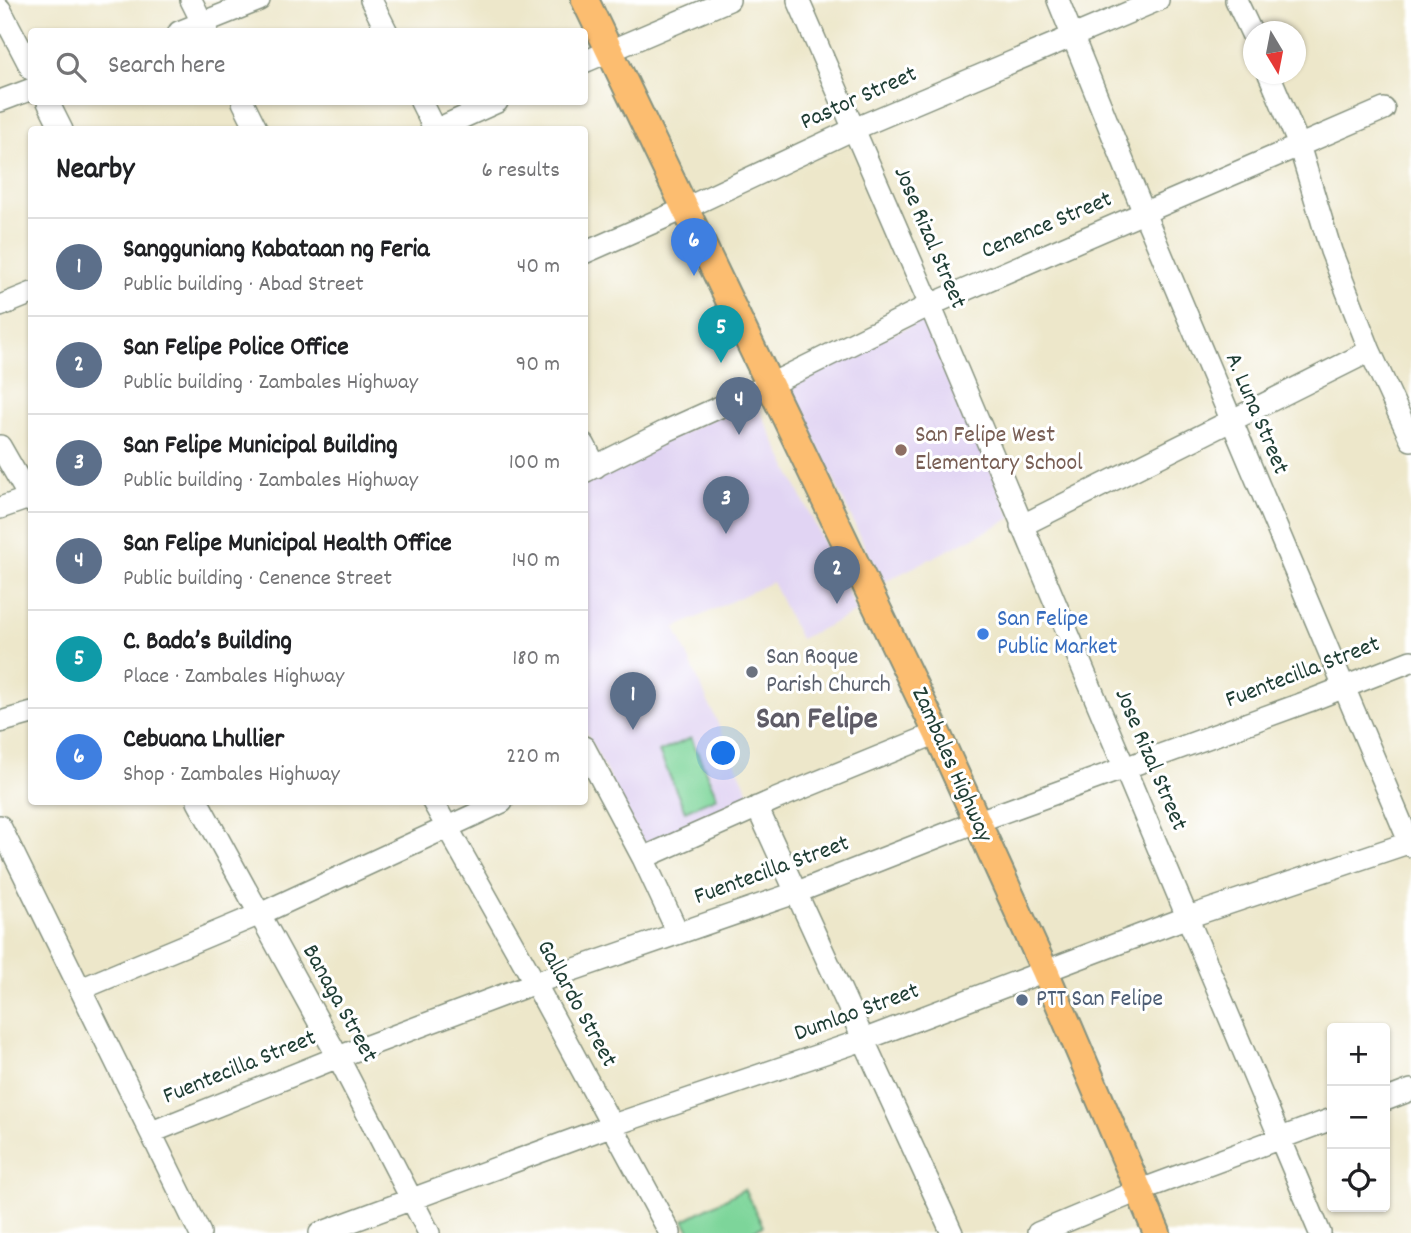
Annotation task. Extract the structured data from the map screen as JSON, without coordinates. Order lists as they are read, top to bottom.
{
  "streets": {
    "main road": ["Zambales Highway"],
    "street": [
      "Pastor Street",
      "Cenence Street",
      "Jose Rizal Street",
      "A. Luna Street",
      "Fuentecilla Street",
      "Banaga Street",
      "Gallardo Street",
      "Dumlao Street"
    ]
  },
  "crossings": [
    ["Pastor Street", "Jose Rizal Street"],
    ["Pastor Street", "A. Luna Street"],
    ["Pastor Street", "Zambales Highway"],
    ["Cenence Street", "Jose Rizal Street"],
    ["Cenence Street", "A. Luna Street"],
    ["Cenence Street", "Zambales Highway"],
    ["Jose Rizal Street", "Fuentecilla Street"],
    ["Jose Rizal Street", "Dumlao Street"],
    ["A. Luna Street", "Fuentecilla Street"],
    ["A. Luna Street", "Dumlao Street"],
    ["Fuentecilla Street", "Zambales Highway"],
    ["Fuentecilla Street", "Banaga Street"],
    ["Fuentecilla Street", "Gallardo Street"],
    ["Zambales Highway", "Dumlao Street"],
    ["Banaga Street", "Dumlao Street"],
    ["Gallardo Street", "Dumlao Street"]
  ],
  "districts": ["San Felipe"],
  "places": [
    "San Felipe West Elementary School",
    "San Felipe Public Market",
    "San Roque Parish Church",
    "PTT San Felipe"
  ],
  "north": "bottom",
  "page": {
    "search": "Search here",
    "heading": ["Nearby", "6 results"],
    "list": [
      {
        "mark": "1",
        "name": "Sangguniang Kabataan ng Feria",
        "note": "Public building · Abad Street",
        "value": "40 m"
      },
      {
        "mark": "2",
        "name": "San Felipe Police Office",
        "note": "Public building · Zambales Highway",
        "value": "90 m"
      },
      {
        "mark": "3",
        "name": "San Felipe Municipal Building",
        "note": "Public building · Zambales Highway",
        "value": "100 m"
      },
      {
        "mark": "4",
        "name": "San Felipe Municipal Health Office",
        "note": "Public building · Cenence Street",
        "value": "140 m"
      },
      {
        "mark": "5",
        "name": "C. Bada’s Building",
        "note": "Place · Zambales Highway",
        "value": "180 m"
      },
      {
        "mark": "6",
        "name": "Cebuana Lhullier",
        "note": "Shop · Zambales Highway",
        "value": "220 m"
      }
    ],
    "pins": [
      "6",
      "5",
      "4",
      "3",
      "2",
      "1"
    ],
    "map_buttons": ["+", "−"]
  }
}
